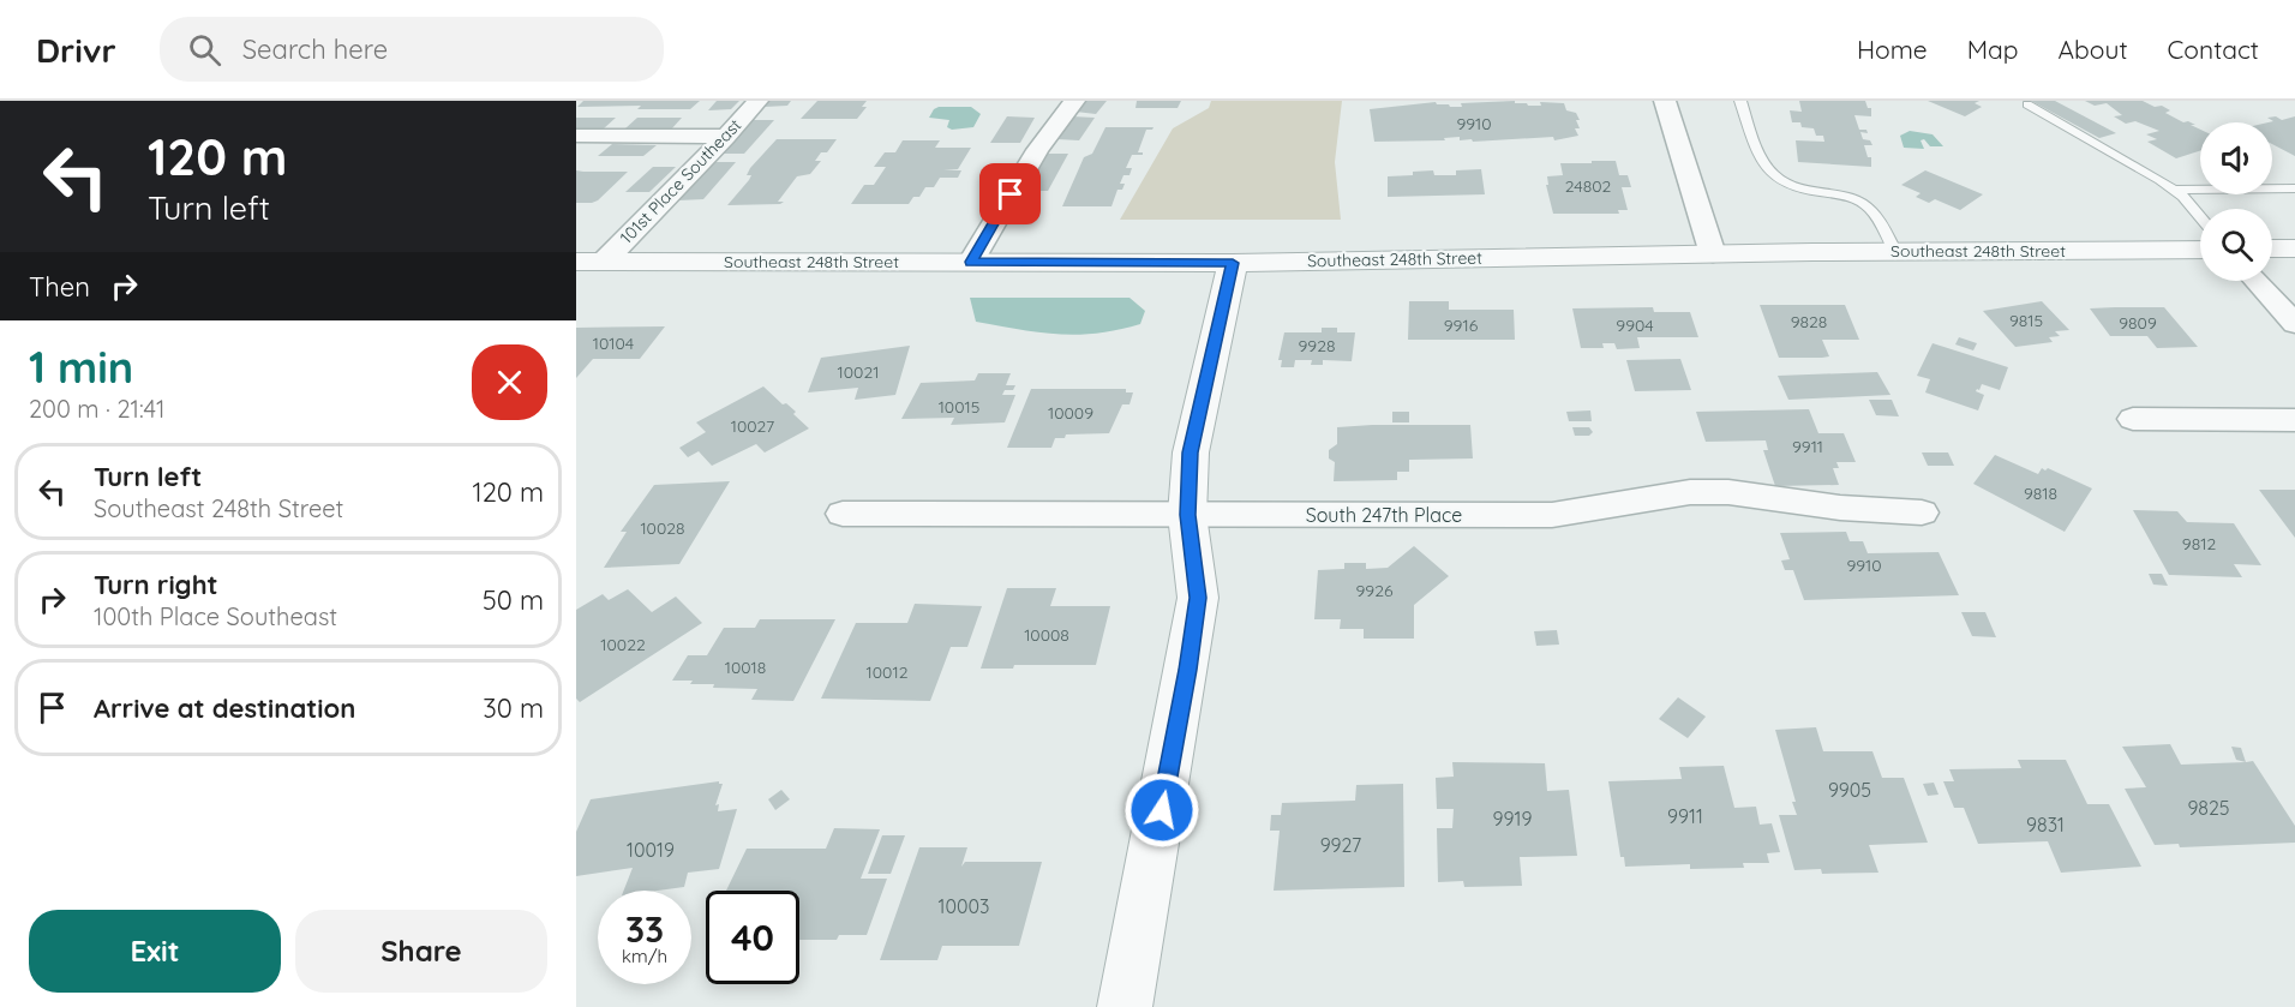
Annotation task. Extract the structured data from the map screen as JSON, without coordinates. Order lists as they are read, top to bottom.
{
  "streets": {
    "street": ["101st Place Southeast", "Southeast 248th Street", "South 247th Place"]
  },
  "crossings": [
    ["101st Place Southeast", "Southeast 248th Street"]
  ],
  "house_numbers": [
    "9910",
    "24802",
    "9815",
    "9828",
    "9809",
    "9916",
    "9904",
    "10104",
    "9928",
    "10021",
    "10015",
    "10009",
    "10027",
    "9911",
    "9818",
    "10028",
    "9812",
    "9910",
    "9926",
    "10008",
    "10022",
    "10018",
    "10012",
    "9905",
    "9825",
    "9911",
    "9919",
    "9831",
    "9927",
    "10019",
    "10003"
  ],
  "page": {
    "header": "Drivr",
    "search": "Search here",
    "nav": [
      "Home",
      "Map",
      "About",
      "Contact"
    ],
    "turn": ["120 m", "Turn left"],
    "then": "Then",
    "heading": ["1 min", "200 m · 21:41"],
    "list": [
      {
        "name": "Turn left",
        "note": "Southeast 248th Street",
        "value": "120 m"
      },
      {
        "name": "Turn right",
        "note": "100th Place Southeast",
        "value": "50 m"
      },
      {
        "name": "Arrive at destination",
        "value": "30 m"
      }
    ],
    "speed": "33 km/h",
    "limit": "40",
    "buttons": ["Exit", "Share"]
  }
}
